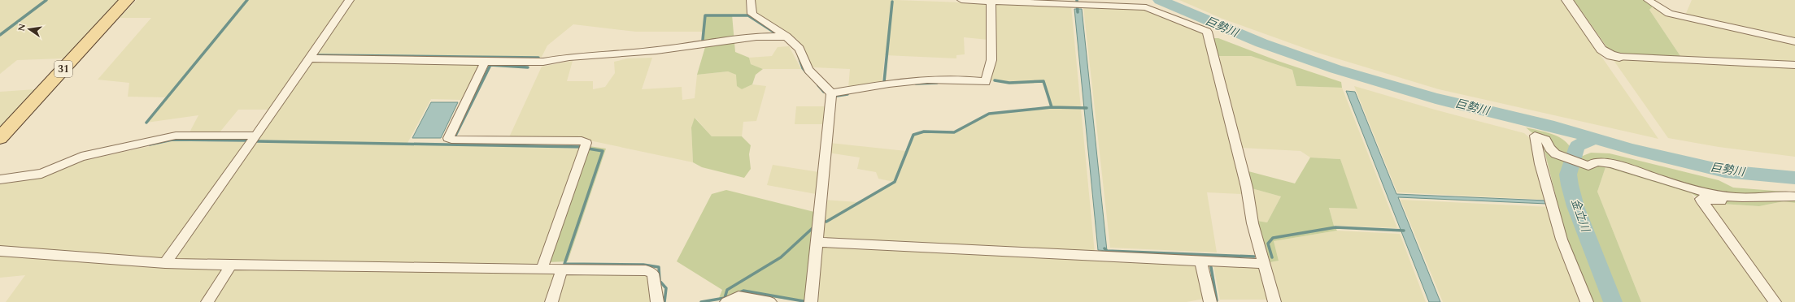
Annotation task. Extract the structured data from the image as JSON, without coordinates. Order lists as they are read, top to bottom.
{
  "streets": {
    "main road": ["31"]
  },
  "water": ["巨勢川", "金立川"],
  "north": "left"
}
